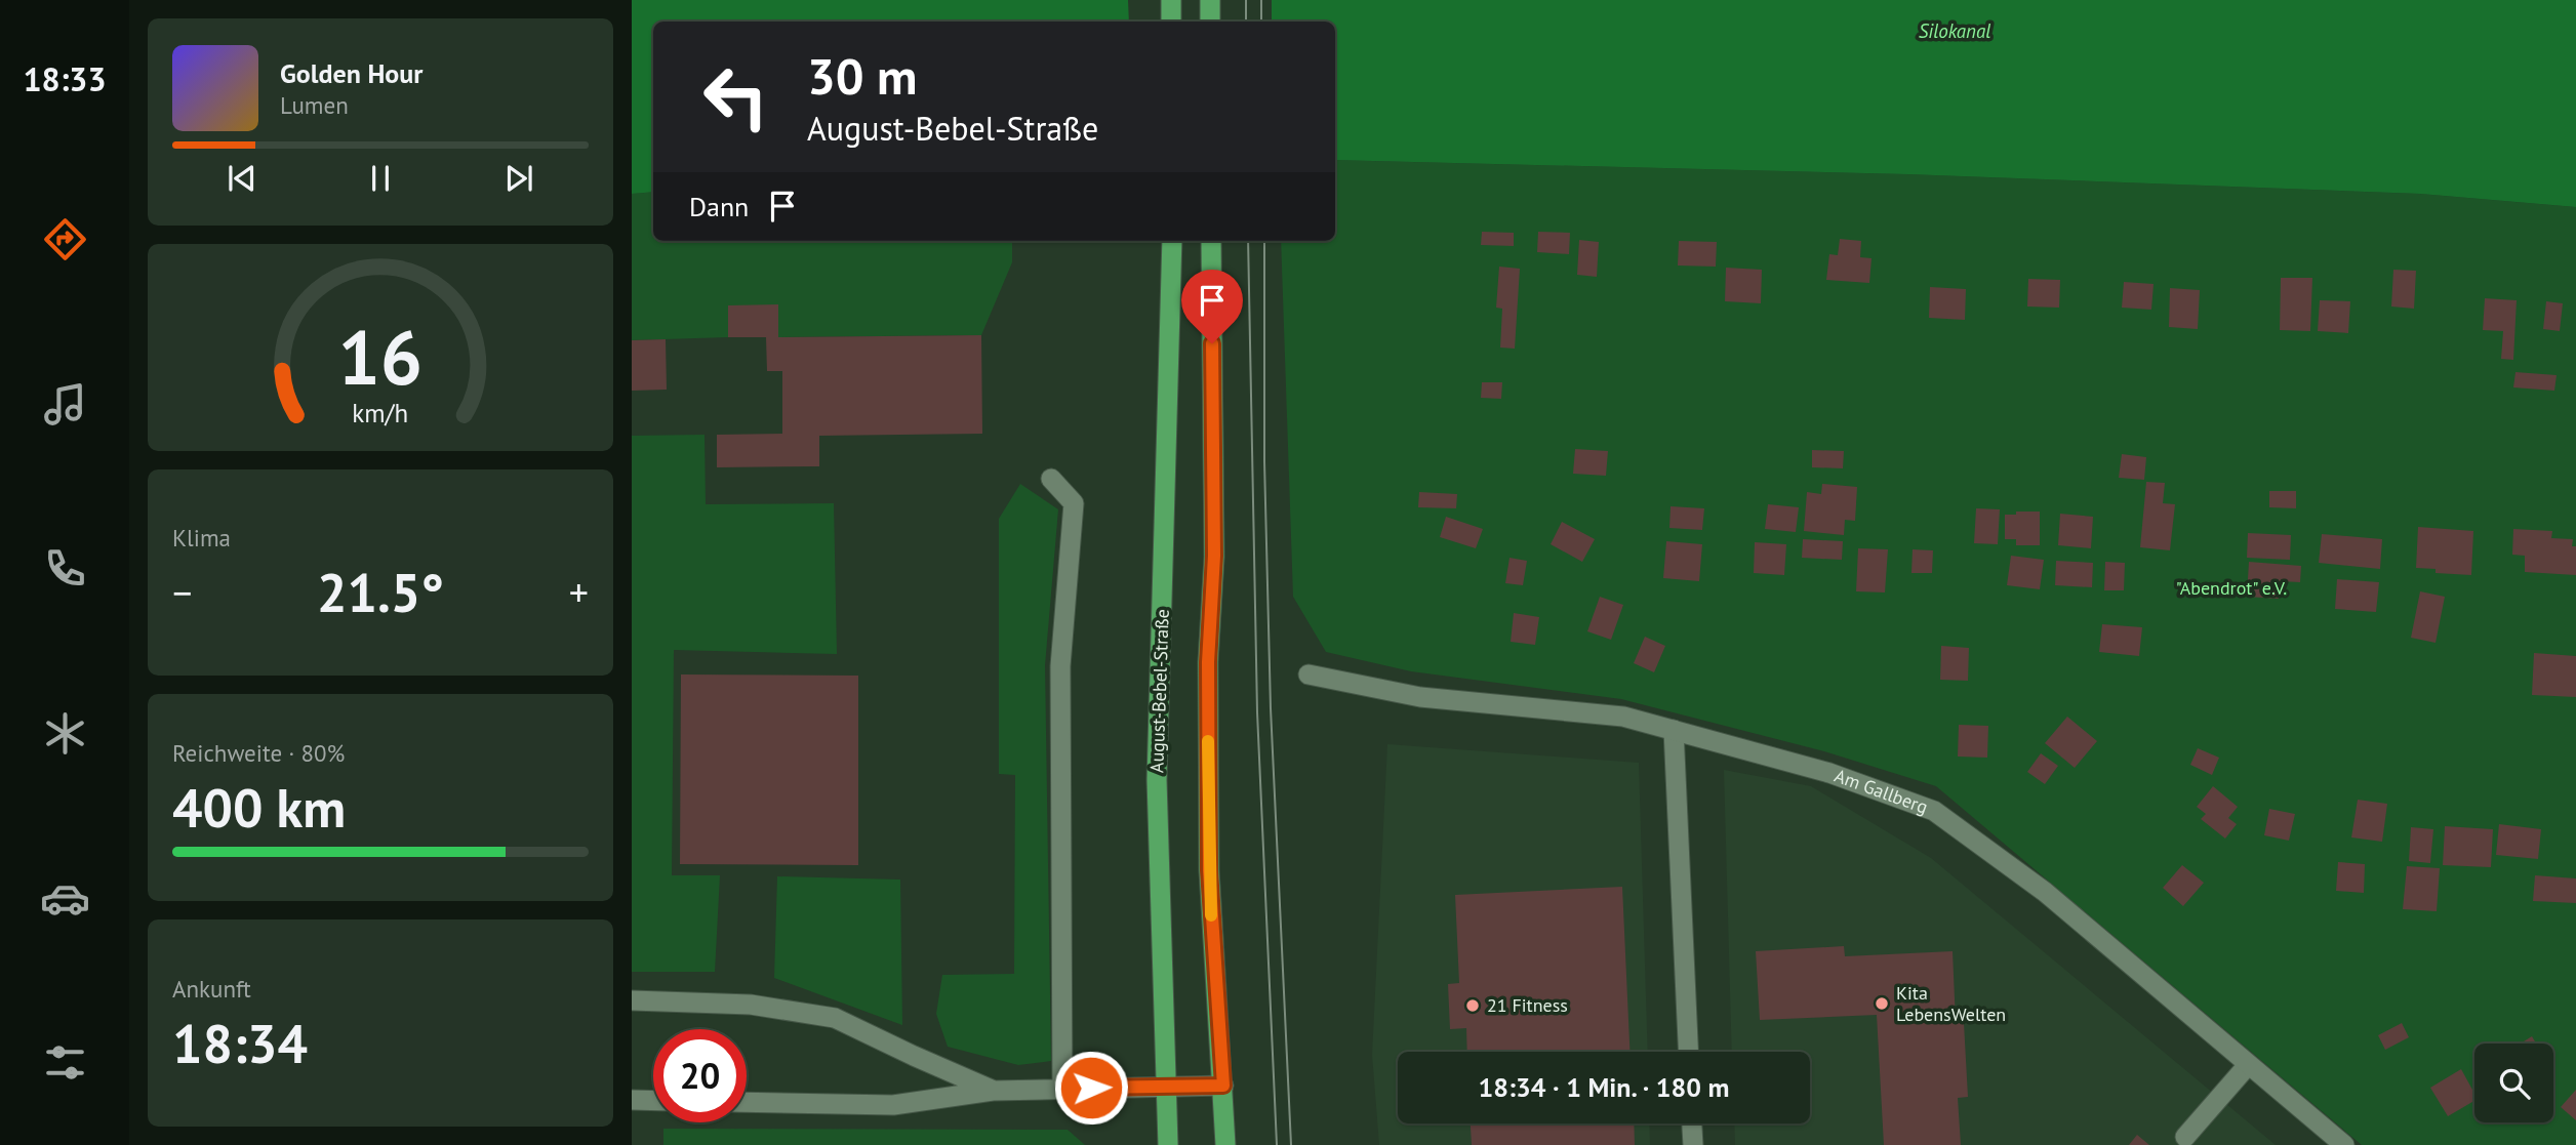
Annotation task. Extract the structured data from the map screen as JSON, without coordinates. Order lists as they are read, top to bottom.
{
  "streets": {
    "main road": ["August-Bebel-Straße"],
    "street": ["Am Gallberg"]
  },
  "water": ["Silokanal"],
  "parks": ["\"Abendrot\" e.V."],
  "places": ["Kita LebensWelten", "21 Fitness"],
  "page": {
    "tabs": "18:33",
    "turn": ["30 m", "August-Bebel-Straße"],
    "song": ["Golden Hour", "Lumen"],
    "then": "Dann",
    "tile": [
      "Klima",
      ["Reichweite · 80%", "400 km"],
      ["Ankunft", "18:34"]
    ],
    "heat": ["−", "21.5°", "+"],
    "limit": "20",
    "trip": "18:34 · 1 Min. · 180 m",
    "gauge": ["16", "km/h"]
  }
}
